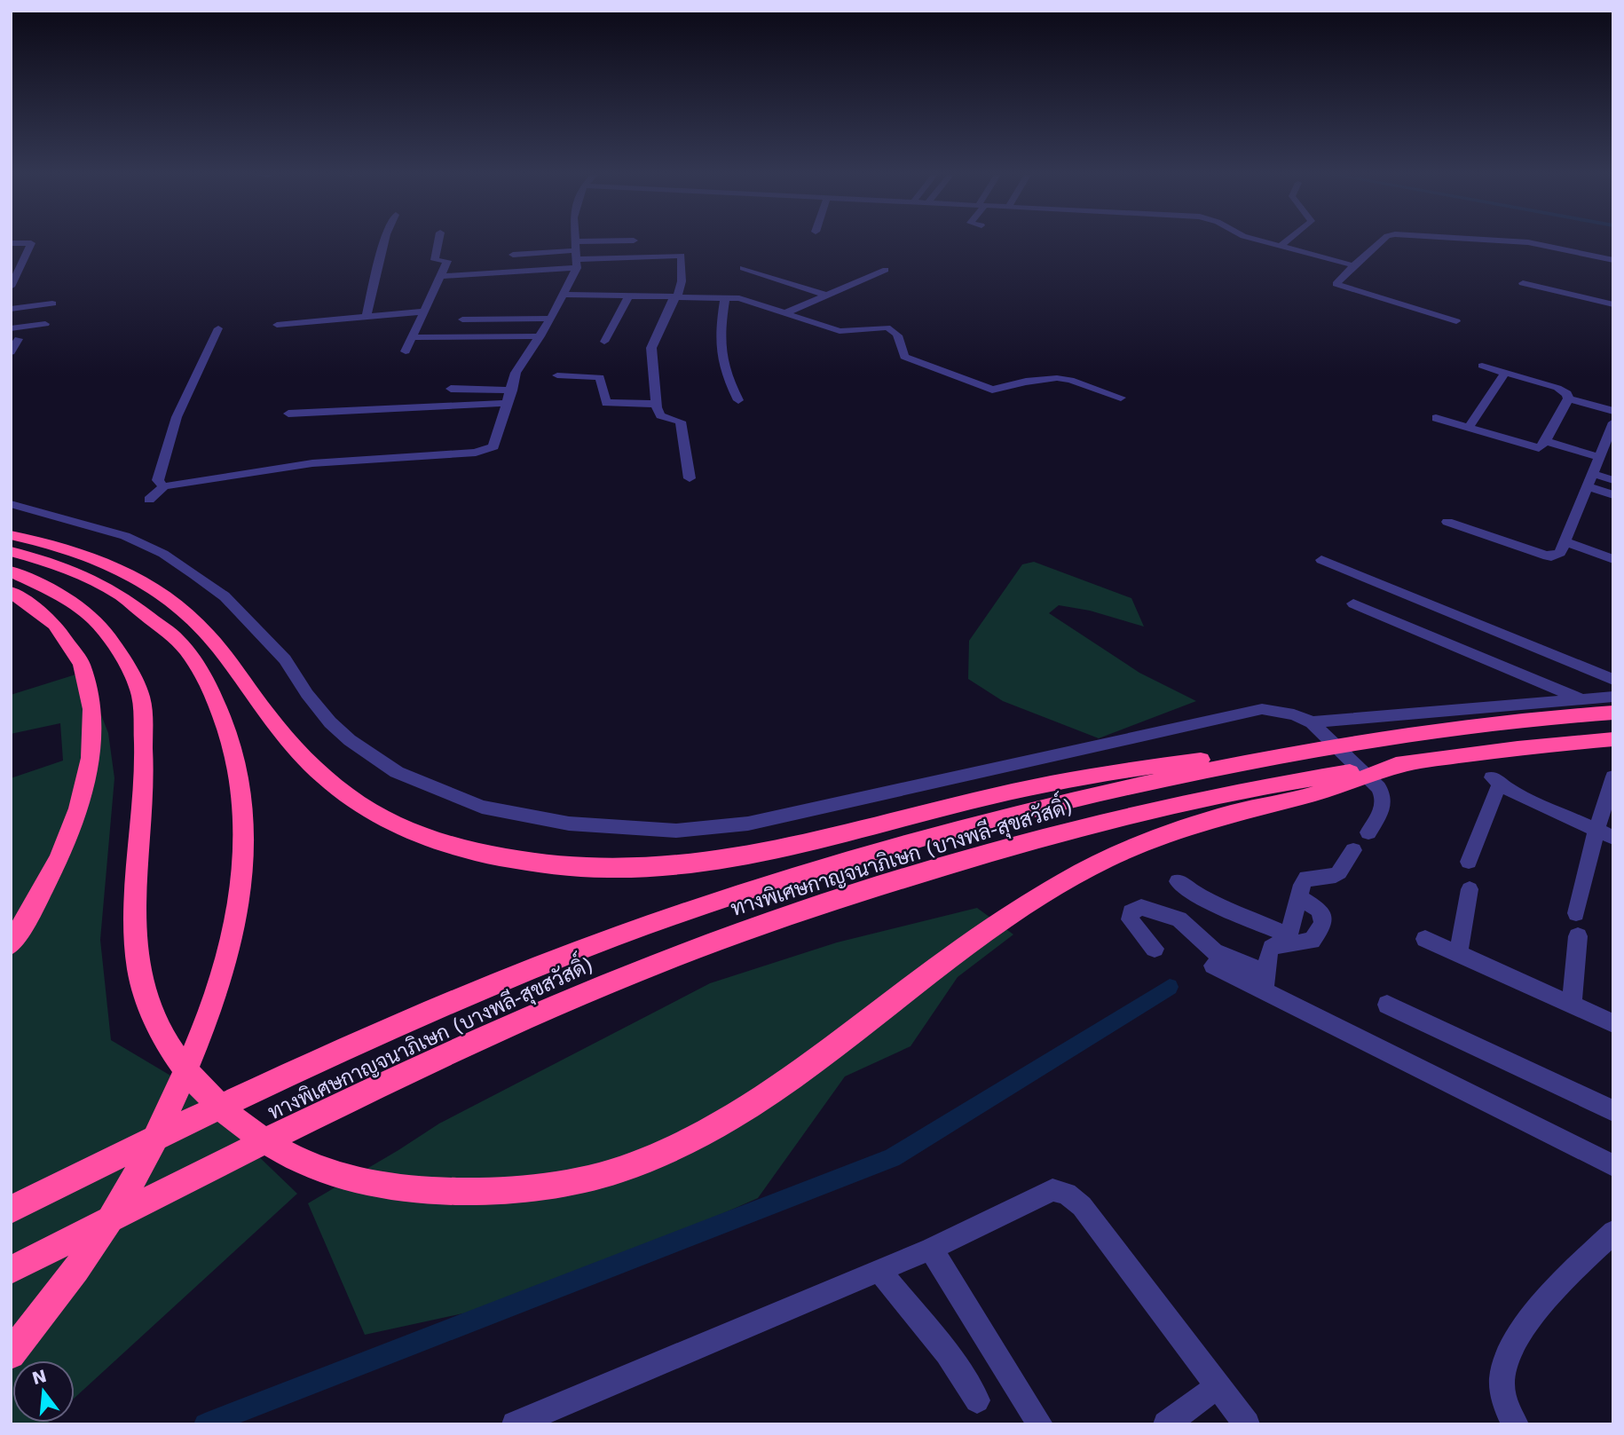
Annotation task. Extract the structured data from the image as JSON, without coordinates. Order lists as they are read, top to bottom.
{
  "streets": {
    "highway": ["ทางพิเศษกาญจนาภิเษก (บางพลี-สุขสวัสดิ์)"]
  },
  "north": "top"
}
